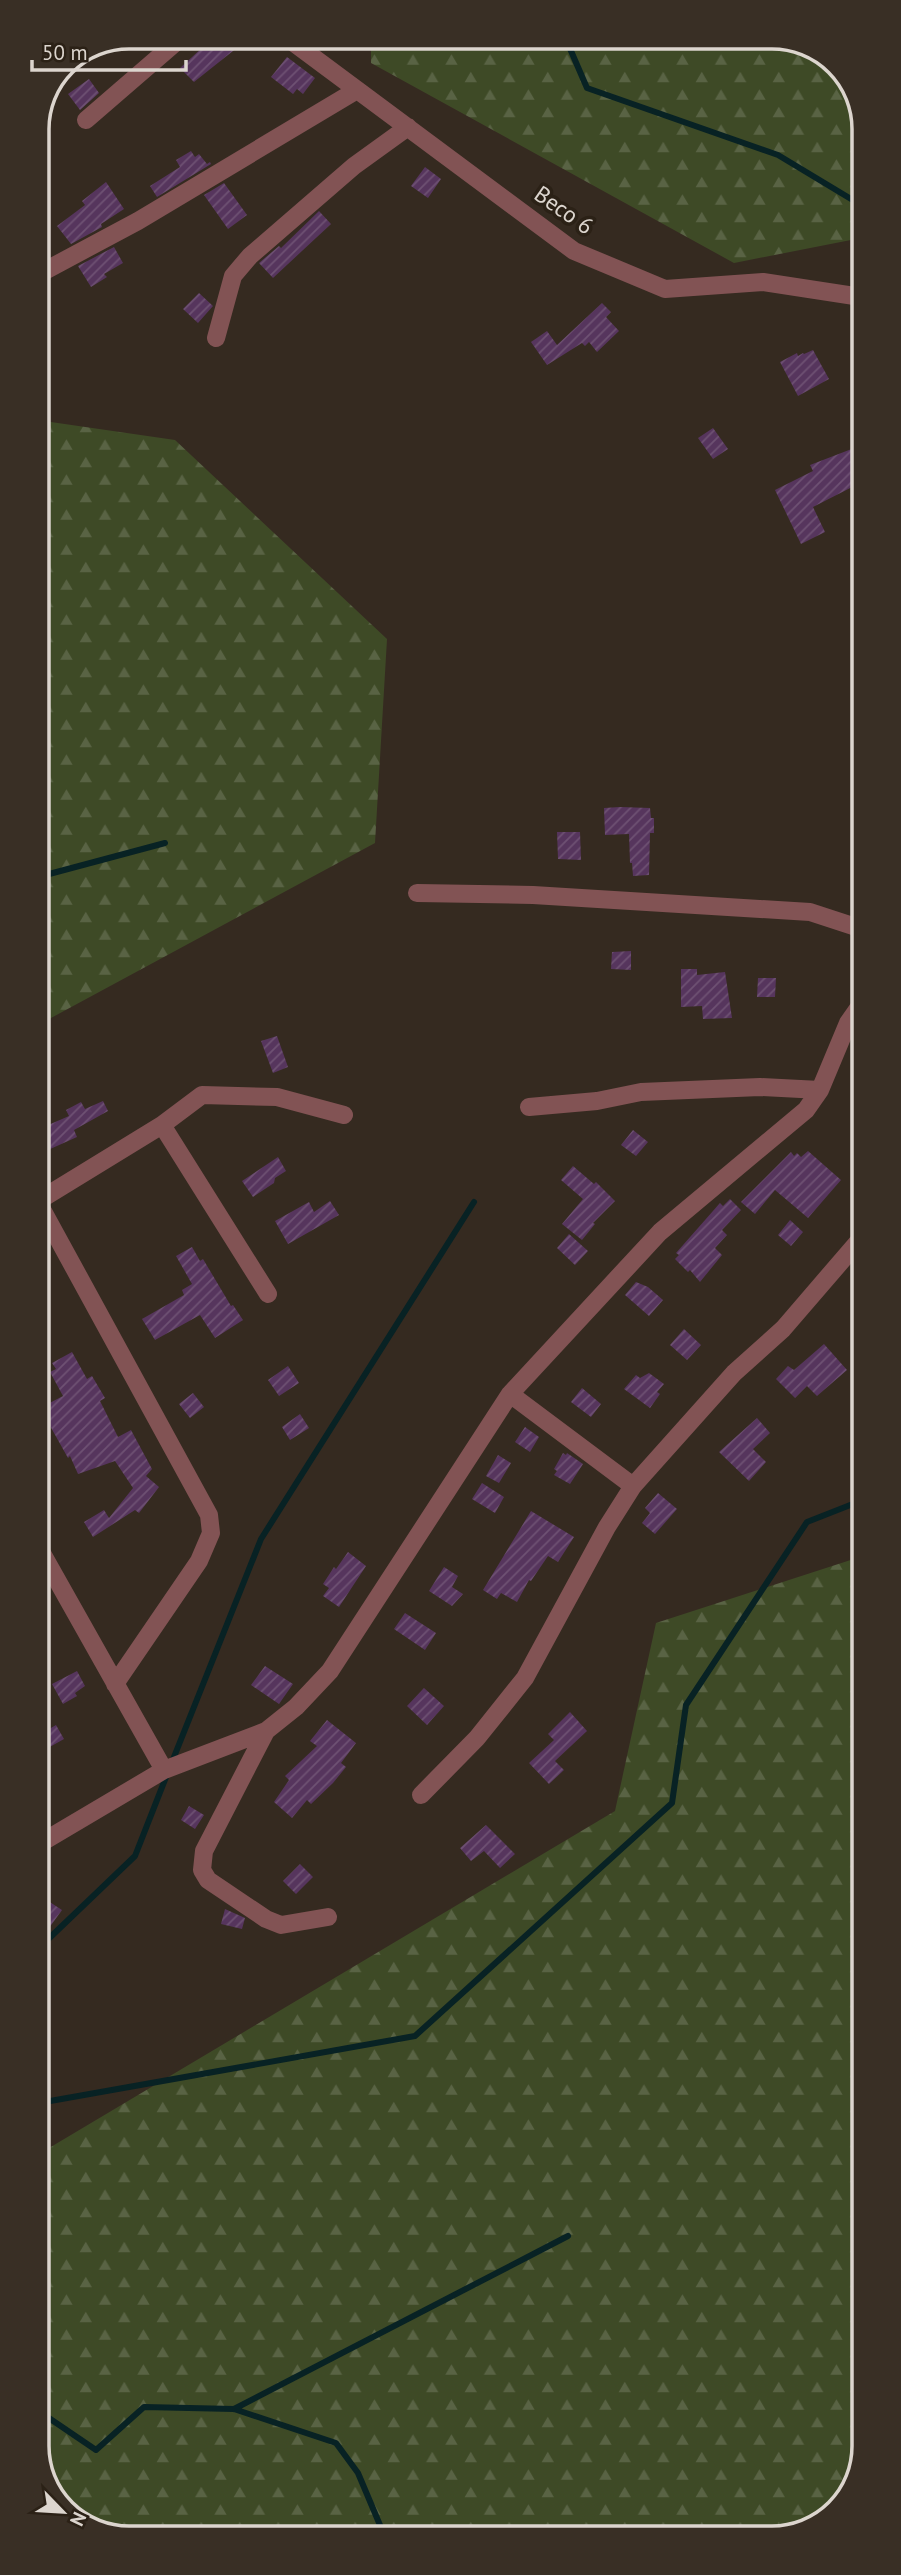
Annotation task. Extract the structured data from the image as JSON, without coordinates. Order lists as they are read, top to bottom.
{
  "streets": {
    "street": ["Beco 6"]
  },
  "scale_bar": "50 m",
  "north": "bottom right"
}
